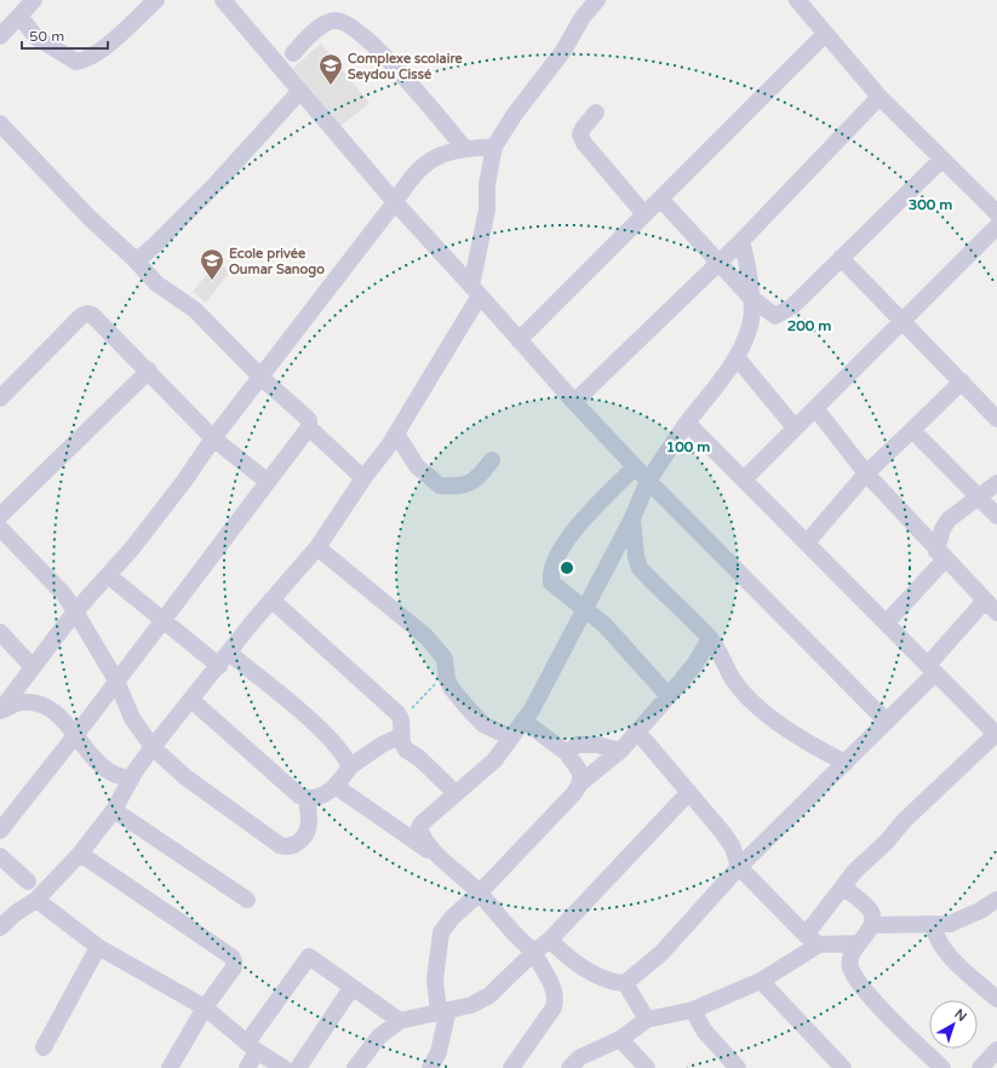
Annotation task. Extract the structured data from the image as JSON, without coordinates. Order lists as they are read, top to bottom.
{
  "places": {
    "school or university": ["Complexe scolaire Seydou Cissé", "Ecole privée Oumar Sanogo"]
  },
  "scale_bar": "50 m",
  "north": "top right",
  "rings": ["300 m", "200 m", "100 m"]
}
